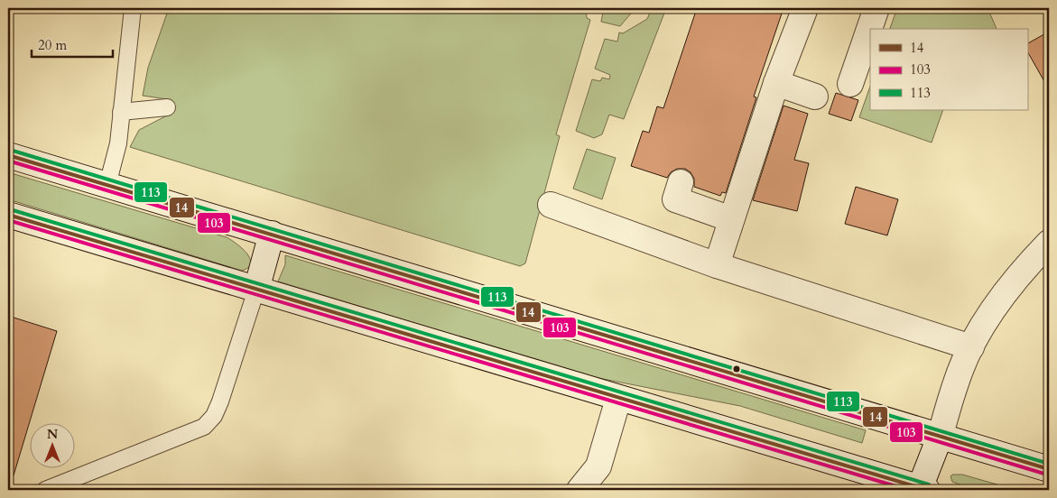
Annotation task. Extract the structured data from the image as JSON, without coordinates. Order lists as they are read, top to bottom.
{
  "lines": ["transit line 113", "transit line 14", "transit line 103"],
  "legend": ["14", "103", "113"],
  "scale_bar": "20 m",
  "north": "top"
}
